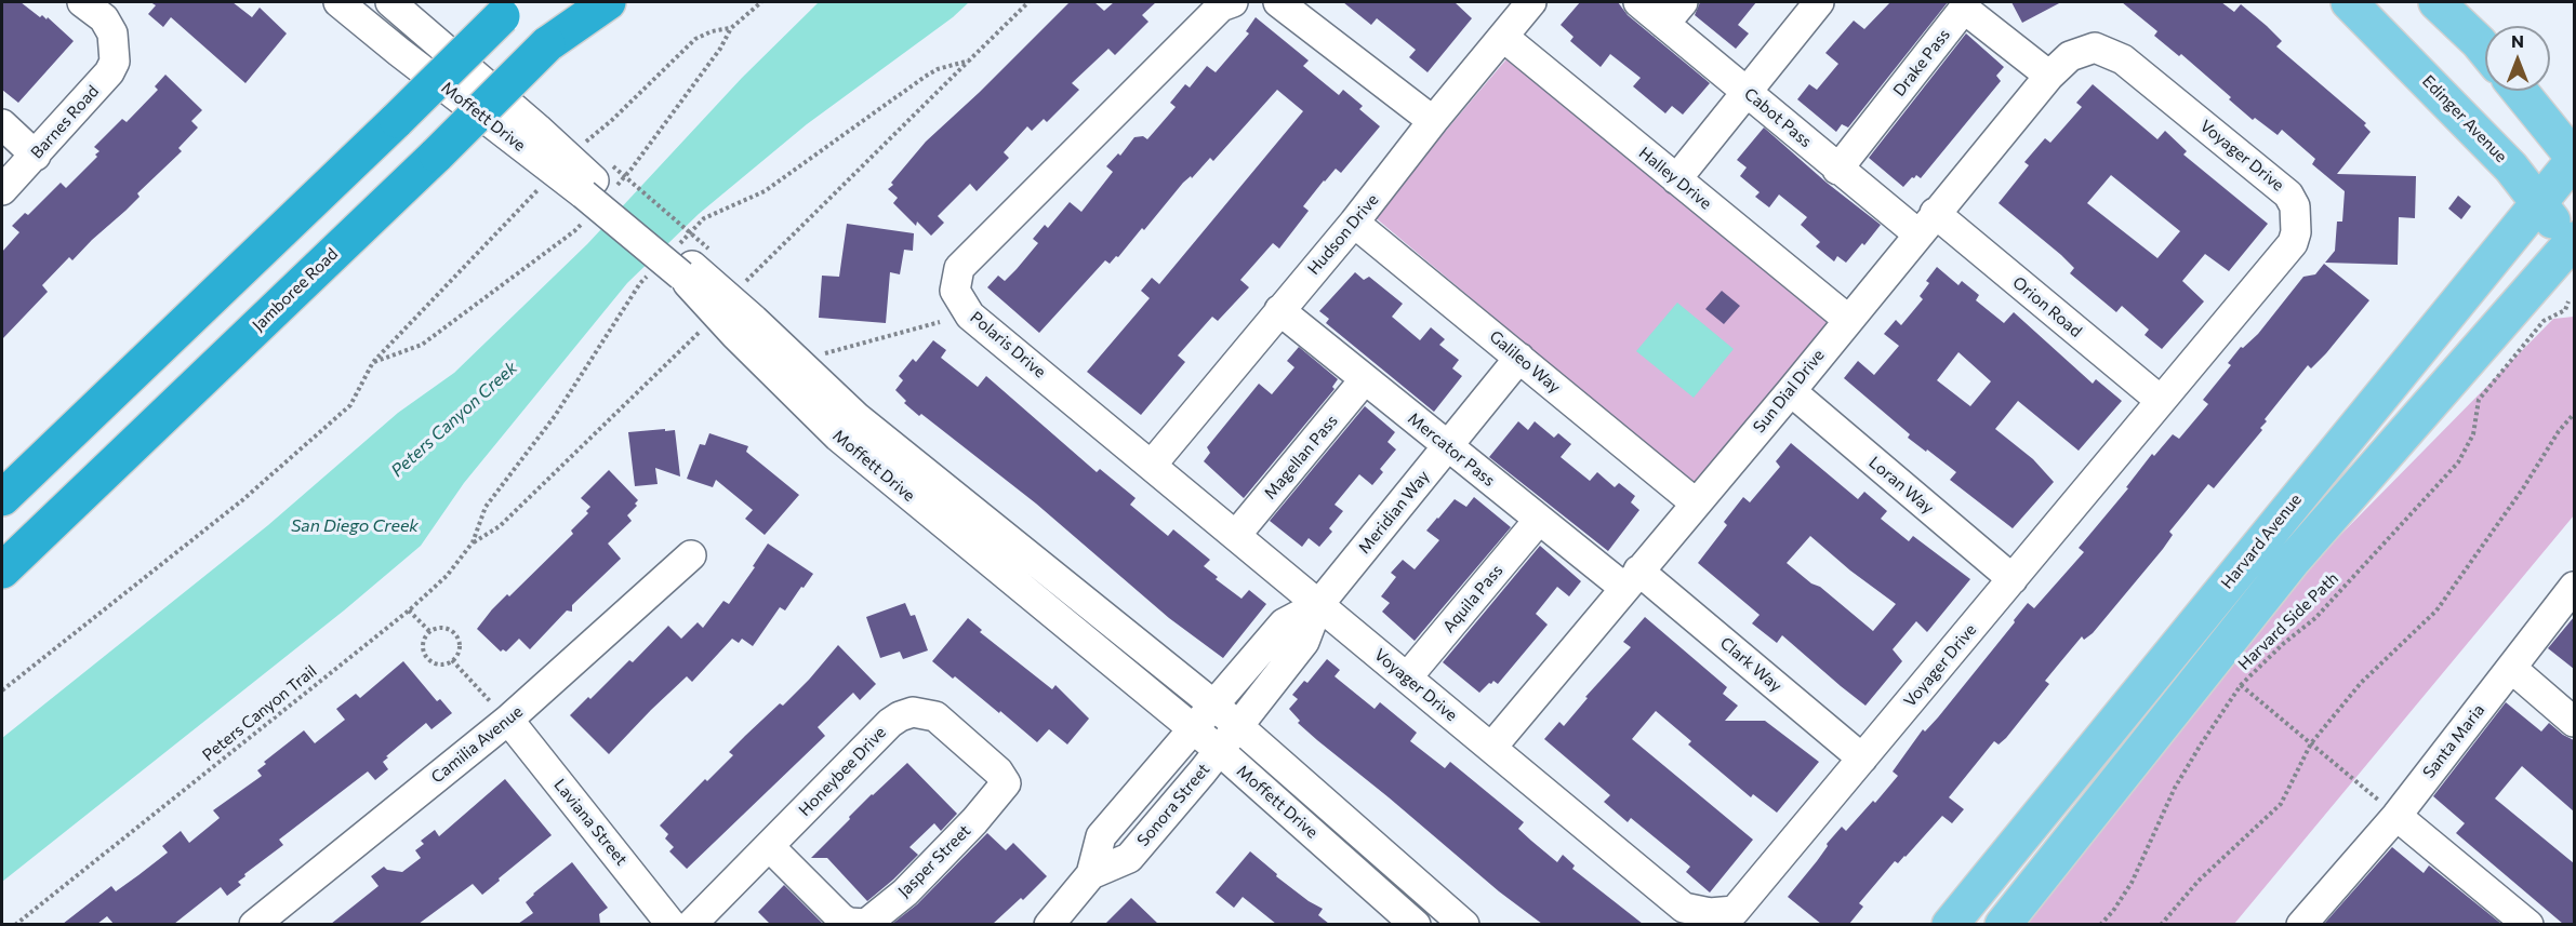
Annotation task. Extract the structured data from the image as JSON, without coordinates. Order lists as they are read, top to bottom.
{
  "streets": {
    "highway": ["Jamboree Road"],
    "main road": ["Edinger Avenue", "Harvard Avenue"],
    "street": [
      "Drake Pass",
      "Moffett Drive",
      "Cabot Pass",
      "Barnes Road",
      "Voyager Drive",
      "Halley Drive",
      "Hudson Drive",
      "Orion Road",
      "Polaris Drive",
      "Galileo Way",
      "Sun Dial Drive",
      "Mercator Pass",
      "Magellan Pass",
      "Loran Way",
      "Meridian Way",
      "Aquila Pass",
      "Clark Way",
      "Santa Maria",
      "Camilia Avenue",
      "Honeybee Drive",
      "Sonora Street",
      "Laviana Street",
      "Jasper Street"
    ],
    "path": ["Harvard Side Path", "Peters Canyon Trail"]
  },
  "crossings": [
    ["Drake Pass", "Cabot Pass"],
    ["Drake Pass", "Sun Dial Drive"],
    ["Moffett Drive", "Meridian Way"],
    ["Moffett Drive", "Sonora Street"],
    ["Cabot Pass", "Orion Road"],
    ["Cabot Pass", "Sun Dial Drive"],
    ["Edinger Avenue", "Harvard Avenue"],
    ["Voyager Drive", "Orion Road"],
    ["Voyager Drive", "Polaris Drive"],
    ["Voyager Drive", "Sun Dial Drive"],
    ["Voyager Drive", "Loran Way"],
    ["Voyager Drive", "Meridian Way"],
    ["Voyager Drive", "Aquila Pass"],
    ["Voyager Drive", "Clark Way"],
    ["Halley Drive", "Hudson Drive"],
    ["Halley Drive", "Sun Dial Drive"],
    ["Hudson Drive", "Polaris Drive"],
    ["Hudson Drive", "Galileo Way"],
    ["Hudson Drive", "Mercator Pass"],
    ["Orion Road", "Sun Dial Drive"],
    ["Polaris Drive", "Magellan Pass"],
    ["Polaris Drive", "Meridian Way"],
    ["Galileo Way", "Sun Dial Drive"],
    ["Galileo Way", "Meridian Way"],
    ["Sun Dial Drive", "Mercator Pass"],
    ["Sun Dial Drive", "Loran Way"],
    ["Sun Dial Drive", "Clark Way"],
    ["Mercator Pass", "Magellan Pass"],
    ["Mercator Pass", "Meridian Way"],
    ["Mercator Pass", "Aquila Pass"],
    ["Mercator Pass", "Clark Way"],
    ["Meridian Way", "Sonora Street"],
    ["Camilia Avenue", "Laviana Street"],
    ["Honeybee Drive", "Jasper Street"]
  ],
  "water": ["Peters Canyon Creek", "San Diego Creek"],
  "north": "top"
}
